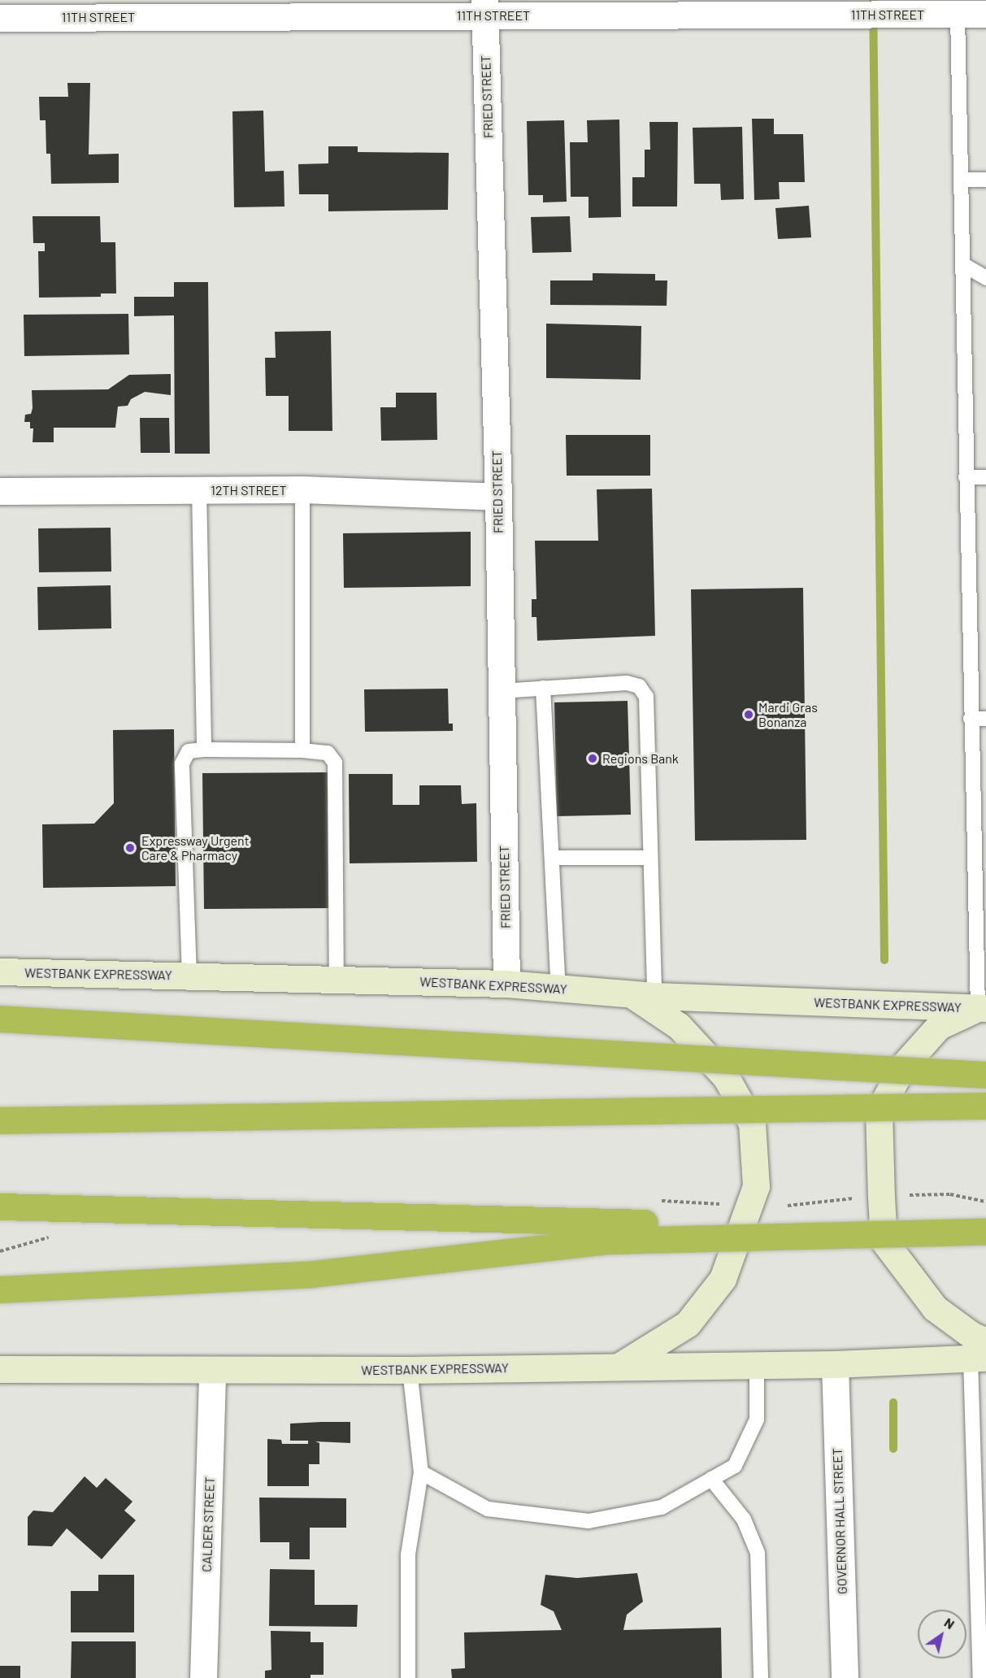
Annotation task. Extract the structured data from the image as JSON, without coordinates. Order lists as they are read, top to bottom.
{
  "streets": {
    "main road": ["WESTBANK EXPRESSWAY"],
    "street": [
      "11TH STREET",
      "FRIED STREET",
      "12TH STREET",
      "GOVERNOR HALL STREET",
      "CALDER STREET"
    ]
  },
  "crossings": [
    ["11TH STREET", "FRIED STREET"],
    ["FRIED STREET", "12TH STREET"],
    ["FRIED STREET", "WESTBANK EXPRESSWAY"],
    ["WESTBANK EXPRESSWAY", "GOVERNOR HALL STREET"],
    ["WESTBANK EXPRESSWAY", "CALDER STREET"]
  ],
  "places": ["Mardi Gras Bonanza", "Regions Bank", "Expressway Urgent Care & Pharmacy"],
  "north": "top right"
}
